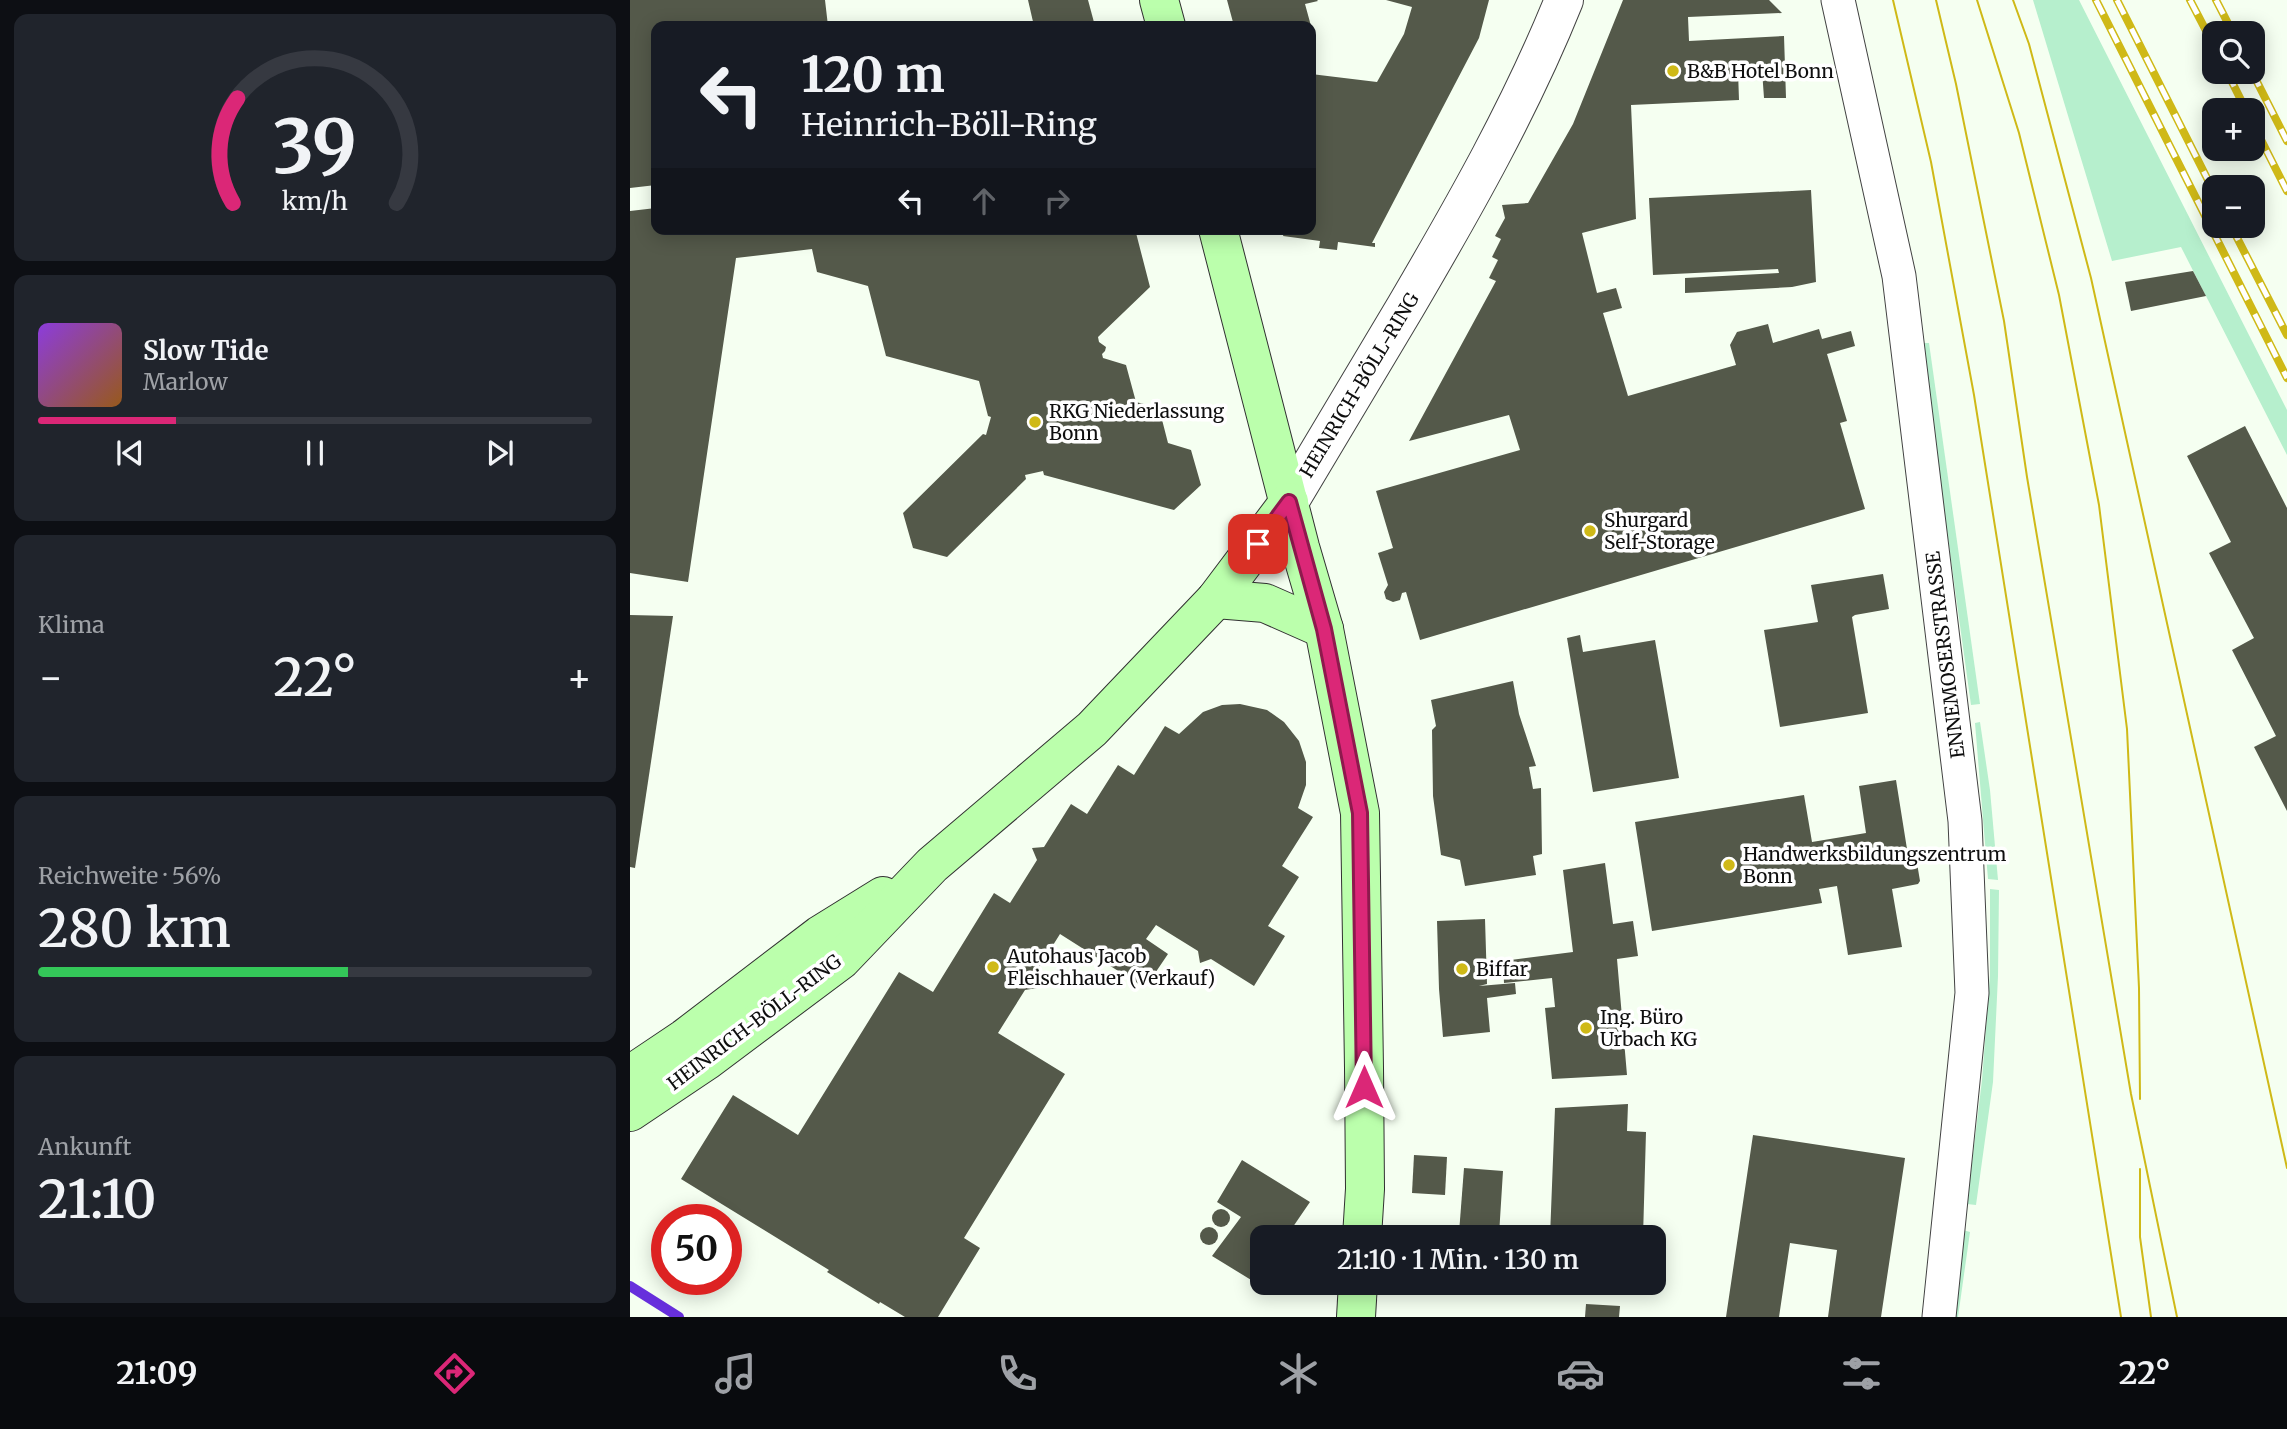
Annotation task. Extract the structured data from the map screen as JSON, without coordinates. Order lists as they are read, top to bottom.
{
  "streets": {
    "main road": ["HEINRICH-BÖLL-RING"],
    "street": ["ENNEMOSERSTRASSE"]
  },
  "places": [
    "B&B Hotel Bonn",
    "RKG Niederlassung Bonn",
    "Shurgard Self-Storage",
    "Handwerksbildungszentrum Bonn",
    "Autohaus Jacob Fleischhauer (Verkauf)",
    "Biffar",
    "Ing. Büro Urbach KG"
  ],
  "page": {
    "map_buttons": ["+", "−"],
    "turn": ["120 m", "Heinrich-Böll-Ring"],
    "song": ["Slow Tide", "Marlow"],
    "tile": [
      "Klima",
      ["Reichweite · 56%", "280 km"],
      ["Ankunft", "21:10"]
    ],
    "heat": ["−", "22°", "+"],
    "limit": "50",
    "trip": "21:10 · 1 Min. · 130 m",
    "tabs": ["21:09", "22°"],
    "gauge": ["39", "km/h"]
  }
}
